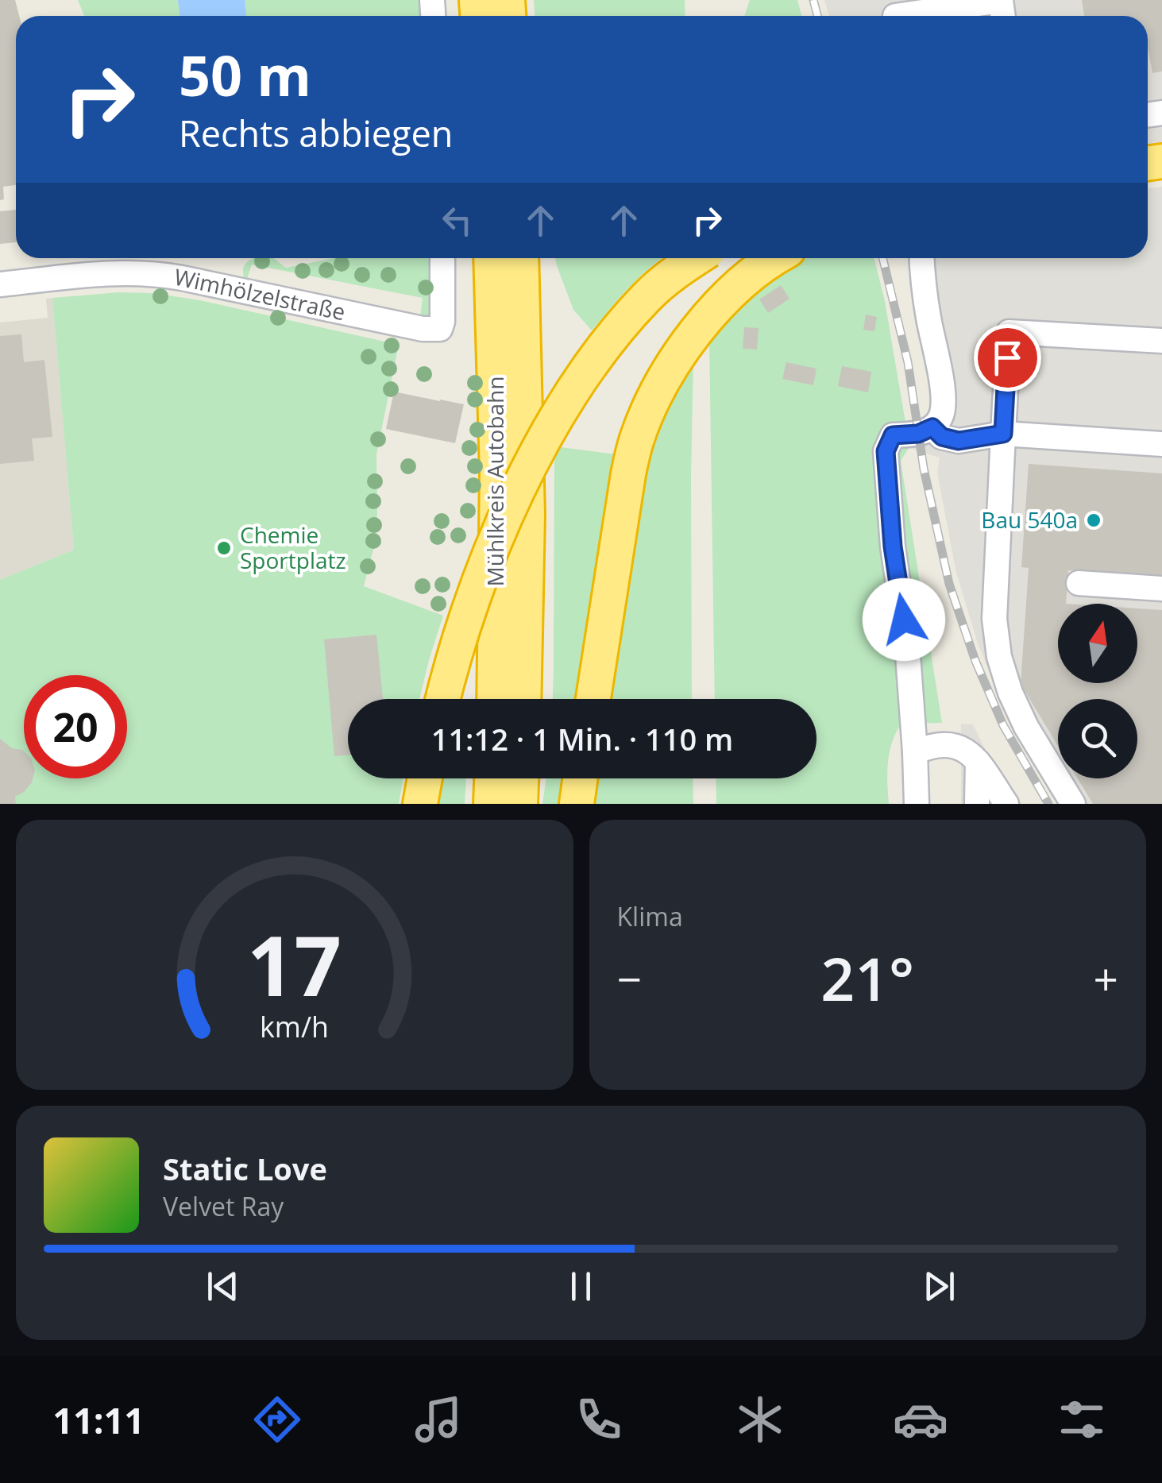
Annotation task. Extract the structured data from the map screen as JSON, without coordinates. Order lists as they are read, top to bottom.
{
  "streets": {
    "highway": ["Mühlkreis Autobahn"],
    "street": ["Wimhölzelstraße"]
  },
  "places": ["Bau 540a", "Chemie Sportplatz"],
  "north": "top",
  "page": {
    "turn": ["50 m", "Rechts abbiegen"],
    "limit": "20",
    "trip": "11:12 · 1 Min. · 110 m",
    "tile": "Klima",
    "heat": ["−", "21°", "+"],
    "song": ["Static Love", "Velvet Ray"],
    "tabs": "11:11",
    "gauge": ["17", "km/h"]
  }
}
